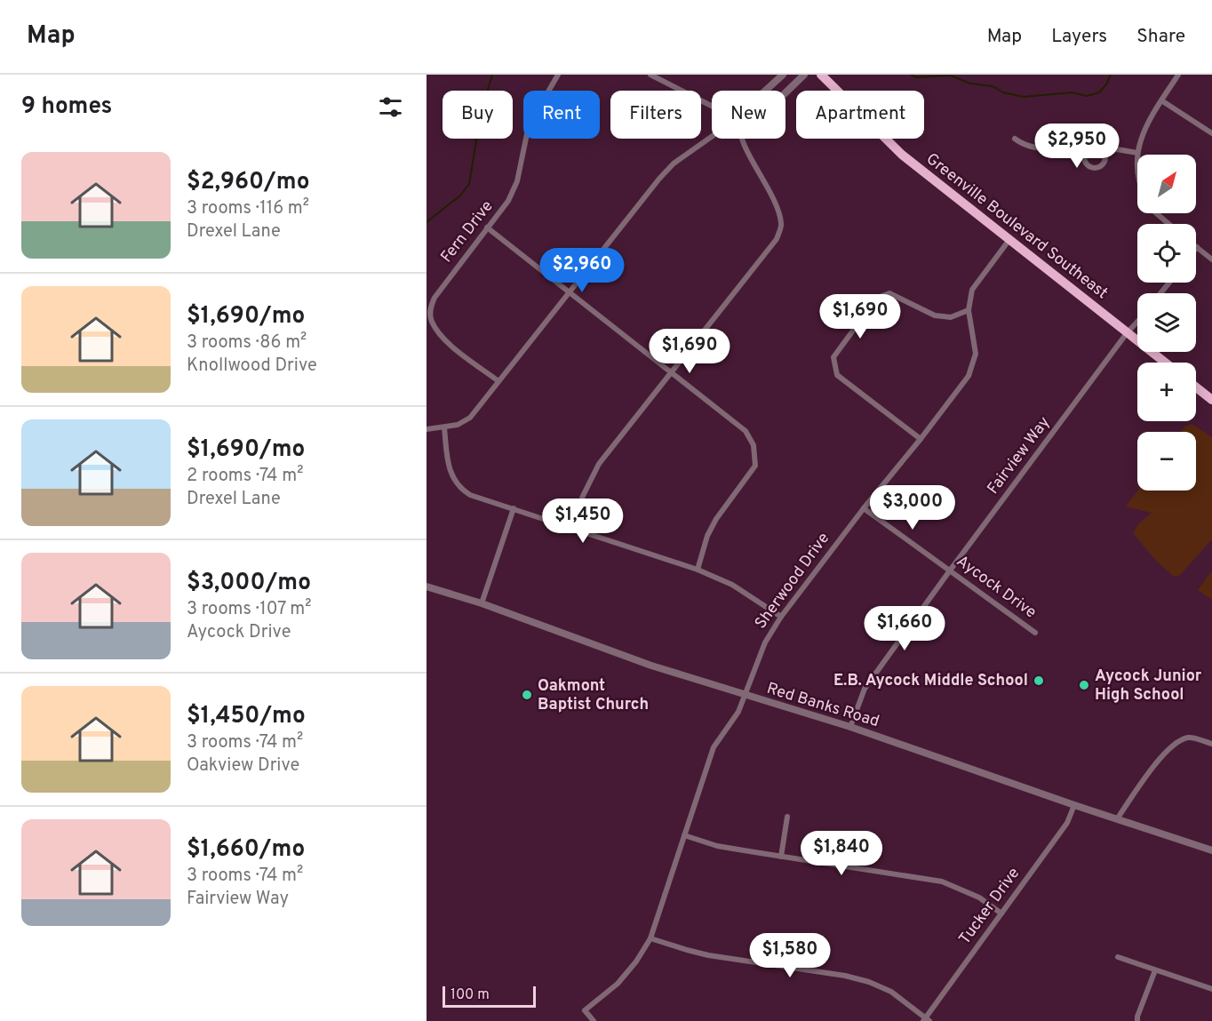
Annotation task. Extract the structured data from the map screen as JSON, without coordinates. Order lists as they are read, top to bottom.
{
  "streets": {
    "highway": ["Greenville Boulevard Southeast"],
    "street": [
      "Fern Drive",
      "Fairview Way",
      "Sherwood Drive",
      "Aycock Drive",
      "Red Banks Road",
      "Tucker Drive"
    ]
  },
  "crossings": [
    ["Greenville Boulevard Southeast", "Fairview Way"],
    ["Greenville Boulevard Southeast", "Sherwood Drive"],
    ["Fairview Way", "Aycock Drive"],
    ["Fairview Way", "Red Banks Road"],
    ["Sherwood Drive", "Aycock Drive"],
    ["Sherwood Drive", "Red Banks Road"],
    ["Red Banks Road", "Tucker Drive"]
  ],
  "places": ["E.B. Aycock Middle School", "Aycock Junior High School", "Oakmont Baptist Church"],
  "scale_bar": "100 m",
  "north": "top right",
  "page": {
    "header": "Map",
    "nav": ["Map", "Layers", "Share"],
    "heading": "9 homes",
    "chip": [
      "Buy",
      "Rent",
      "Filters",
      "New",
      "Apartment"
    ],
    "price": [
      "$2,950",
      "$2,960",
      "$1,690",
      "$1,690",
      "$3,000",
      "$1,450",
      "$1,660",
      "$1,840",
      "$1,580"
    ],
    "list": [
      {
        "name": "$2,960/mo",
        "note": "3 rooms · 116 m² · Drexel Lane"
      },
      {
        "name": "$1,690/mo",
        "note": "3 rooms · 86 m² · Knollwood Drive"
      },
      {
        "name": "$1,690/mo",
        "note": "2 rooms · 74 m² · Drexel Lane"
      },
      {
        "name": "$3,000/mo",
        "note": "3 rooms · 107 m² · Aycock Drive"
      },
      {
        "name": "$1,450/mo",
        "note": "3 rooms · 74 m² · Oakview Drive"
      },
      {
        "name": "$1,660/mo",
        "note": "3 rooms · 74 m² · Fairview Way"
      }
    ],
    "map_buttons": ["+", "−"],
    "scale": "100 m"
  }
}
